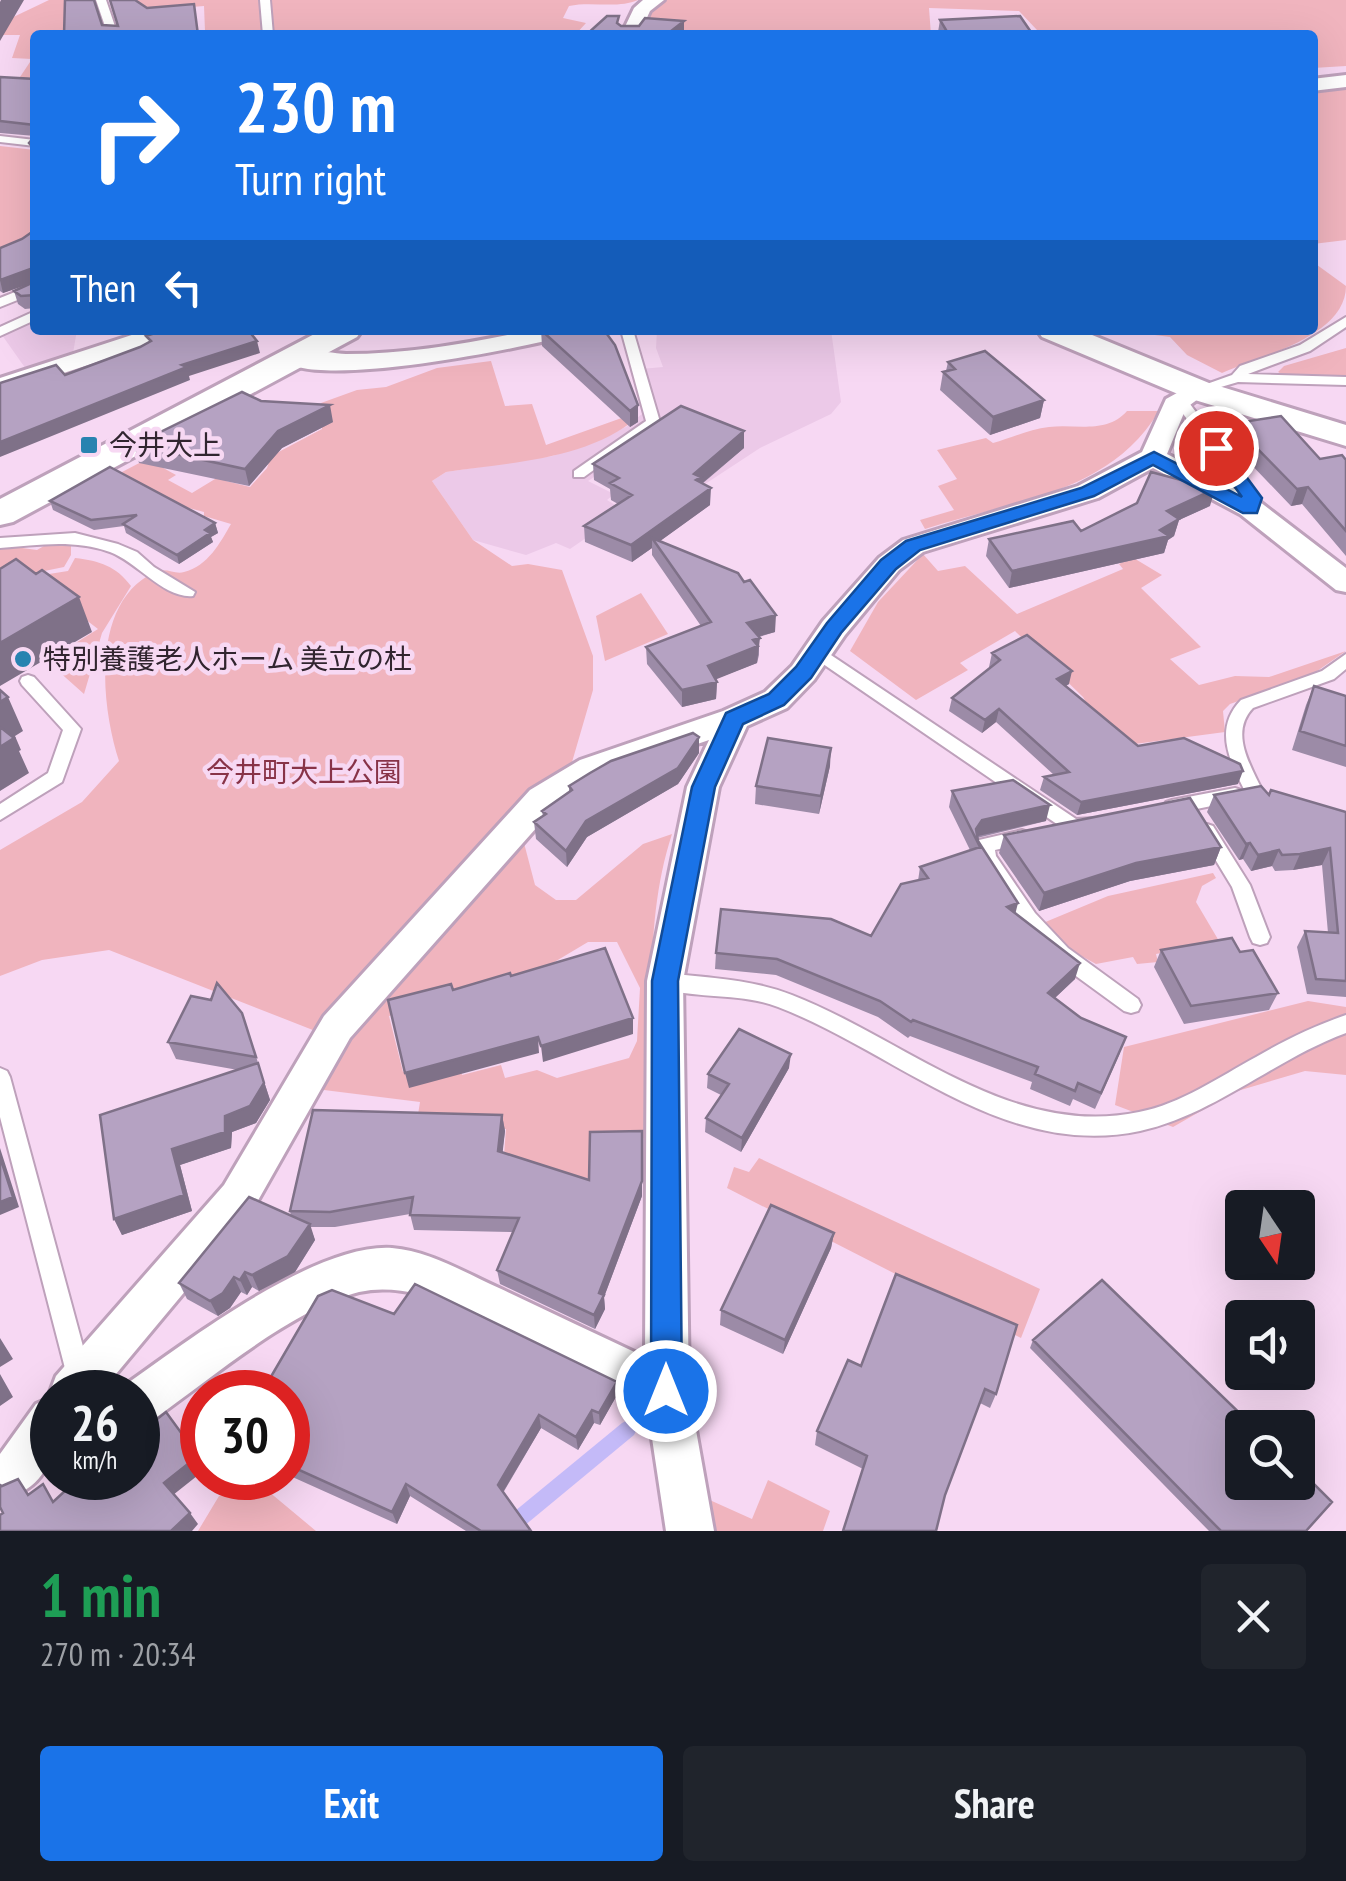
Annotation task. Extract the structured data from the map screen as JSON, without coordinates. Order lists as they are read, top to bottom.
{
  "parks": ["今井町大上公園"],
  "places": {
    "transit": ["今井大上"],
    "other": ["特別養護老人ホーム 美立の杜"]
  },
  "north": "bottom",
  "page": {
    "turn": ["230 m", "Turn right"],
    "then": "Then",
    "speed": "26 km/h",
    "limit": "30",
    "heading": ["1 min", "270 m · 20:34"],
    "buttons": ["Exit", "Share"]
  }
}
